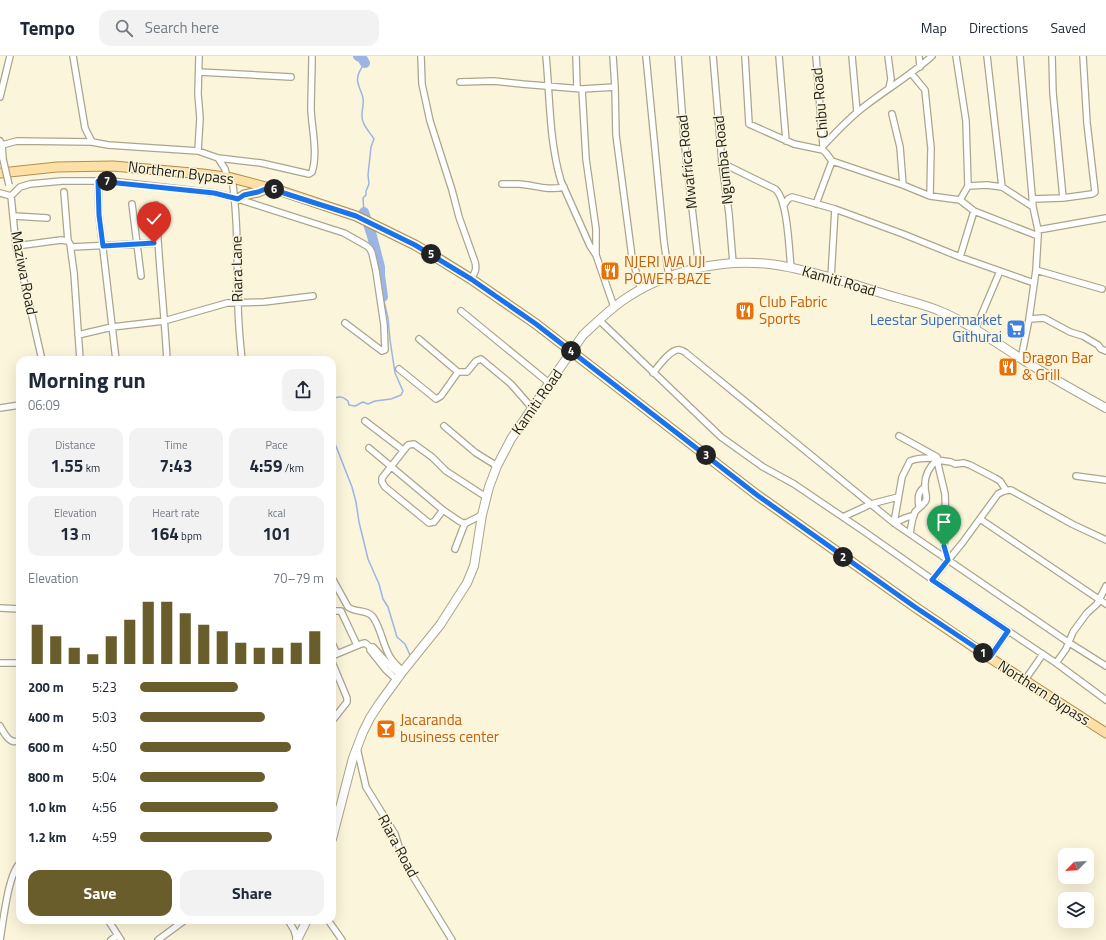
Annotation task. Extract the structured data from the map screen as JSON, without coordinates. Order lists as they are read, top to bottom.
{
  "streets": {
    "main road": ["Northern Bypass", "Kamiti Road"],
    "street": [
      "Chibu Road",
      "Ngumba Road",
      "Mwafrica Road",
      "Riara Lane",
      "Maziwa Road",
      "Riara Road"
    ]
  },
  "crossings": [
    ["Ngumba Road", "Kamiti Road"],
    ["Mwafrica Road", "Kamiti Road"],
    ["Northern Bypass", "Riara Lane"],
    ["Kamiti Road", "Riara Road"]
  ],
  "places": {
    "restaurant": ["NJERI WA UJI POWER BAZE", "Club Fabric Sports", "Dragon Bar & Grill"],
    "supermarket": ["Leestar Supermarket Githurai"],
    "bar": ["Jacaranda business center"]
  },
  "north": "bottom left",
  "page": {
    "header": "Tempo",
    "search": "Search here",
    "nav": ["Map", "Directions", "Saved"],
    "pins": [
      "7",
      "6",
      "5",
      "4",
      "3",
      "2",
      "1"
    ],
    "heading": ["Morning run", "06:09"],
    "stats": [
      ["Distance", "1.55 km"],
      ["Time", "7:43"],
      ["Pace", "4:59 /km"],
      ["Elevation", "13 m"],
      ["Heart rate", "164 bpm"],
      ["kcal", "101"]
    ],
    "chart": ["Elevation", "70–79 m"],
    "list": [
      {
        "name": "200 m",
        "note": "5:23"
      },
      {
        "name": "400 m",
        "note": "5:03"
      },
      {
        "name": "600 m",
        "note": "4:50"
      },
      {
        "name": "800 m",
        "note": "5:04"
      },
      {
        "name": "1.0 km",
        "note": "4:56"
      },
      {
        "name": "1.2 km",
        "note": "4:59"
      }
    ],
    "buttons": ["Save", "Share"]
  }
}
